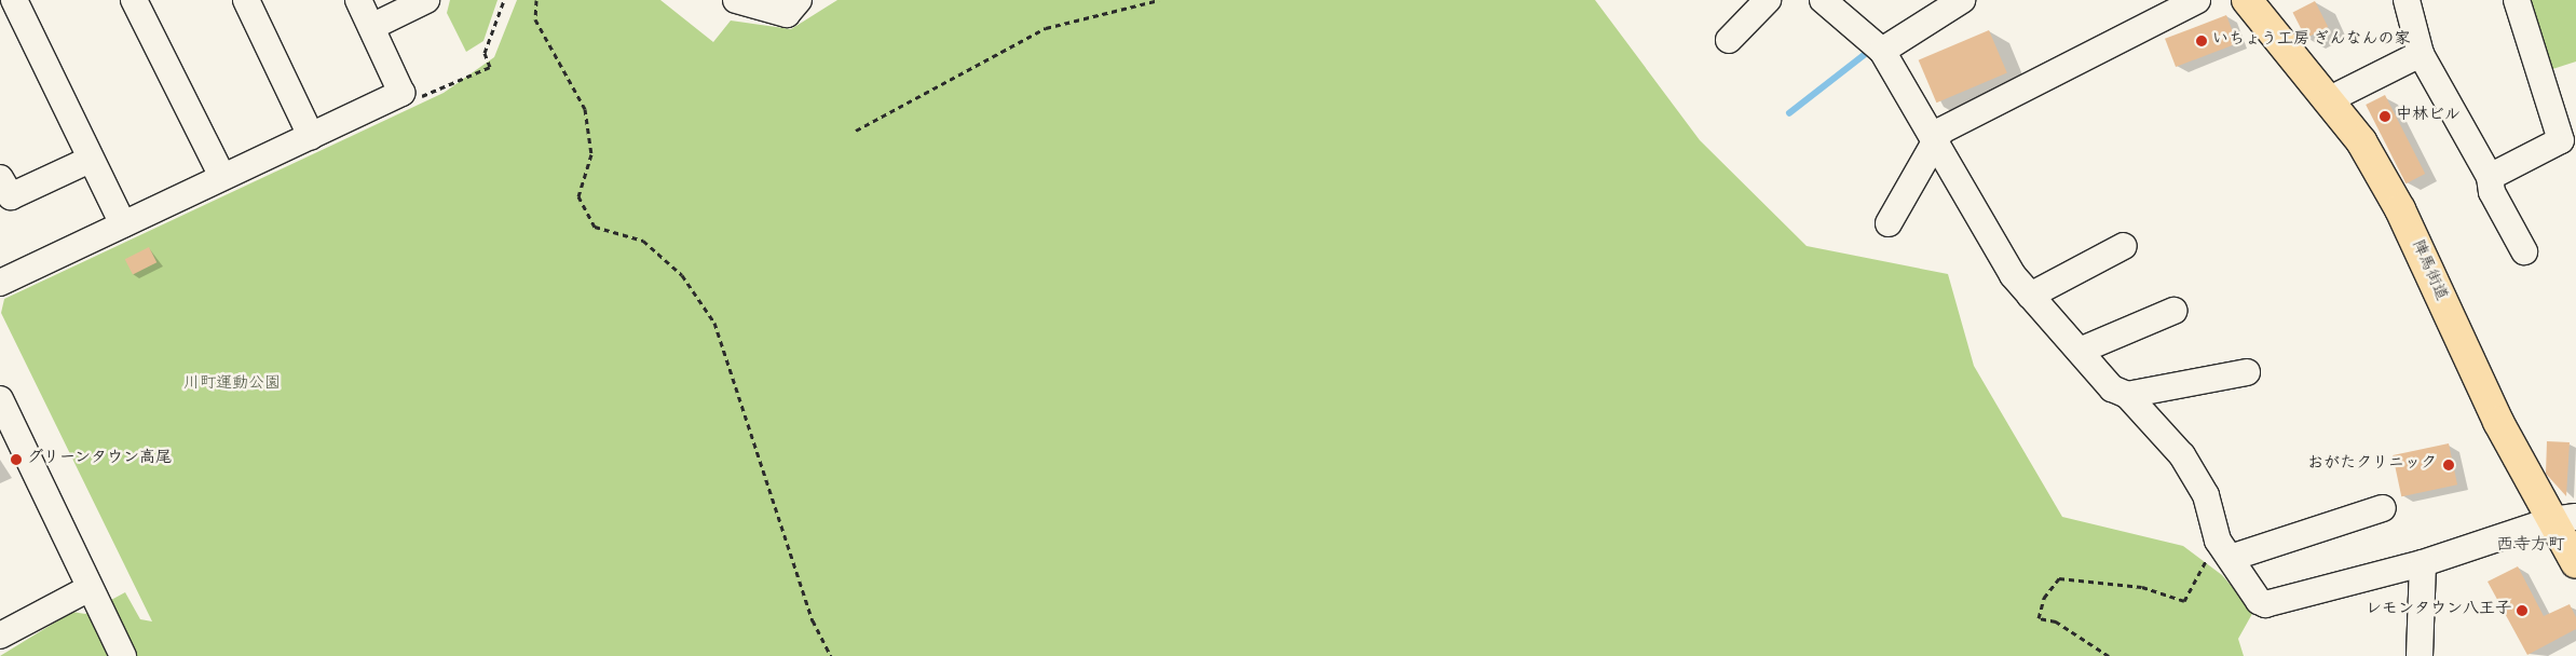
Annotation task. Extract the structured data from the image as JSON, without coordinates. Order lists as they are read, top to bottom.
{
  "streets": {
    "main road": ["陣馬街道"]
  },
  "districts": ["西寺方町"],
  "parks": ["川町運動公園"],
  "places": [
    "いちょう工房 ぎんなんの家",
    "中林ビル",
    "グリーンタウン高尾",
    "おがたクリニック",
    "レモンタウン八王子"
  ]
}
